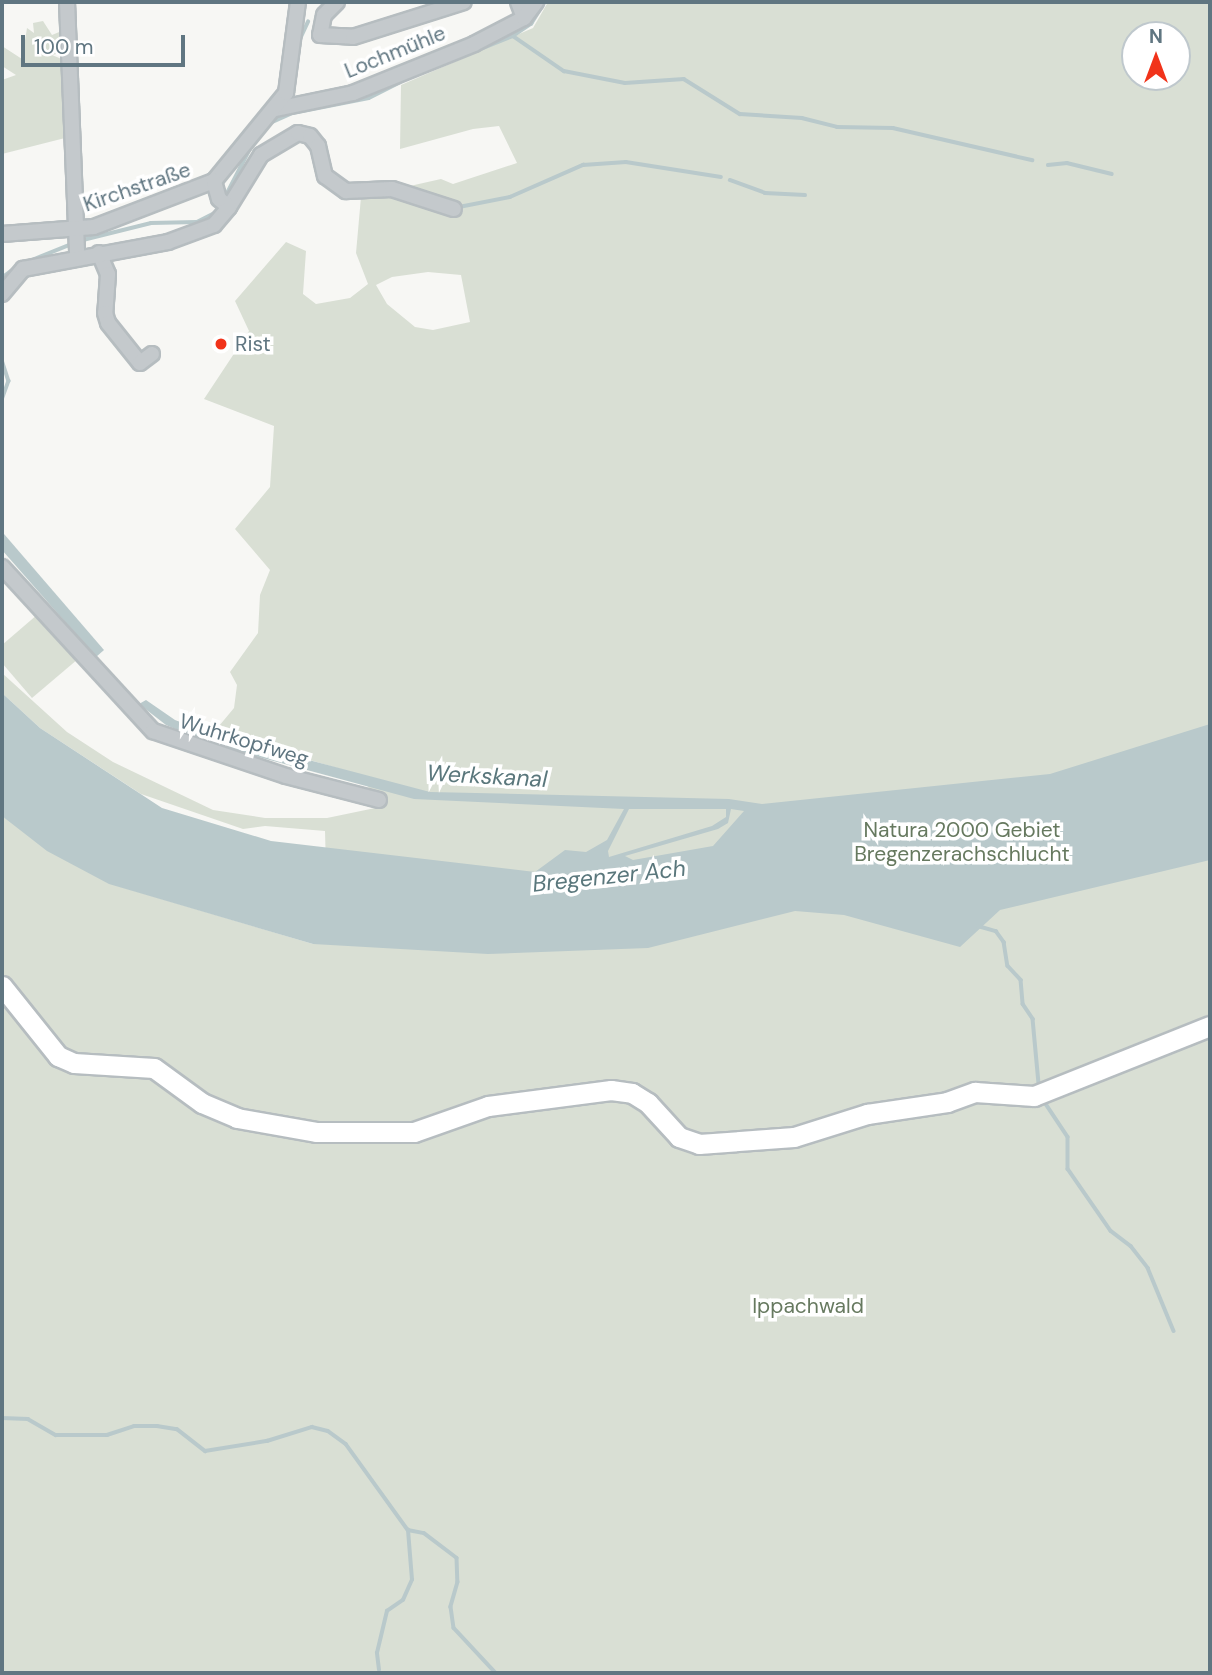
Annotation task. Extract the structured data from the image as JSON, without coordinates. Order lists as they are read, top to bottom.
{
  "streets": {
    "street": ["Lochmühle", "Kirchstraße", "Wuhrkopfweg"]
  },
  "crossings": [
    ["Lochmühle", "Kirchstraße"]
  ],
  "water": ["Werkskanal", "Bregenzer Ach"],
  "parks": ["Natura 2000 Gebiet Bregenzerachschlucht", "Ippachwald"],
  "places": ["Rist"],
  "scale_bar": "100 m",
  "north": "top"
}
